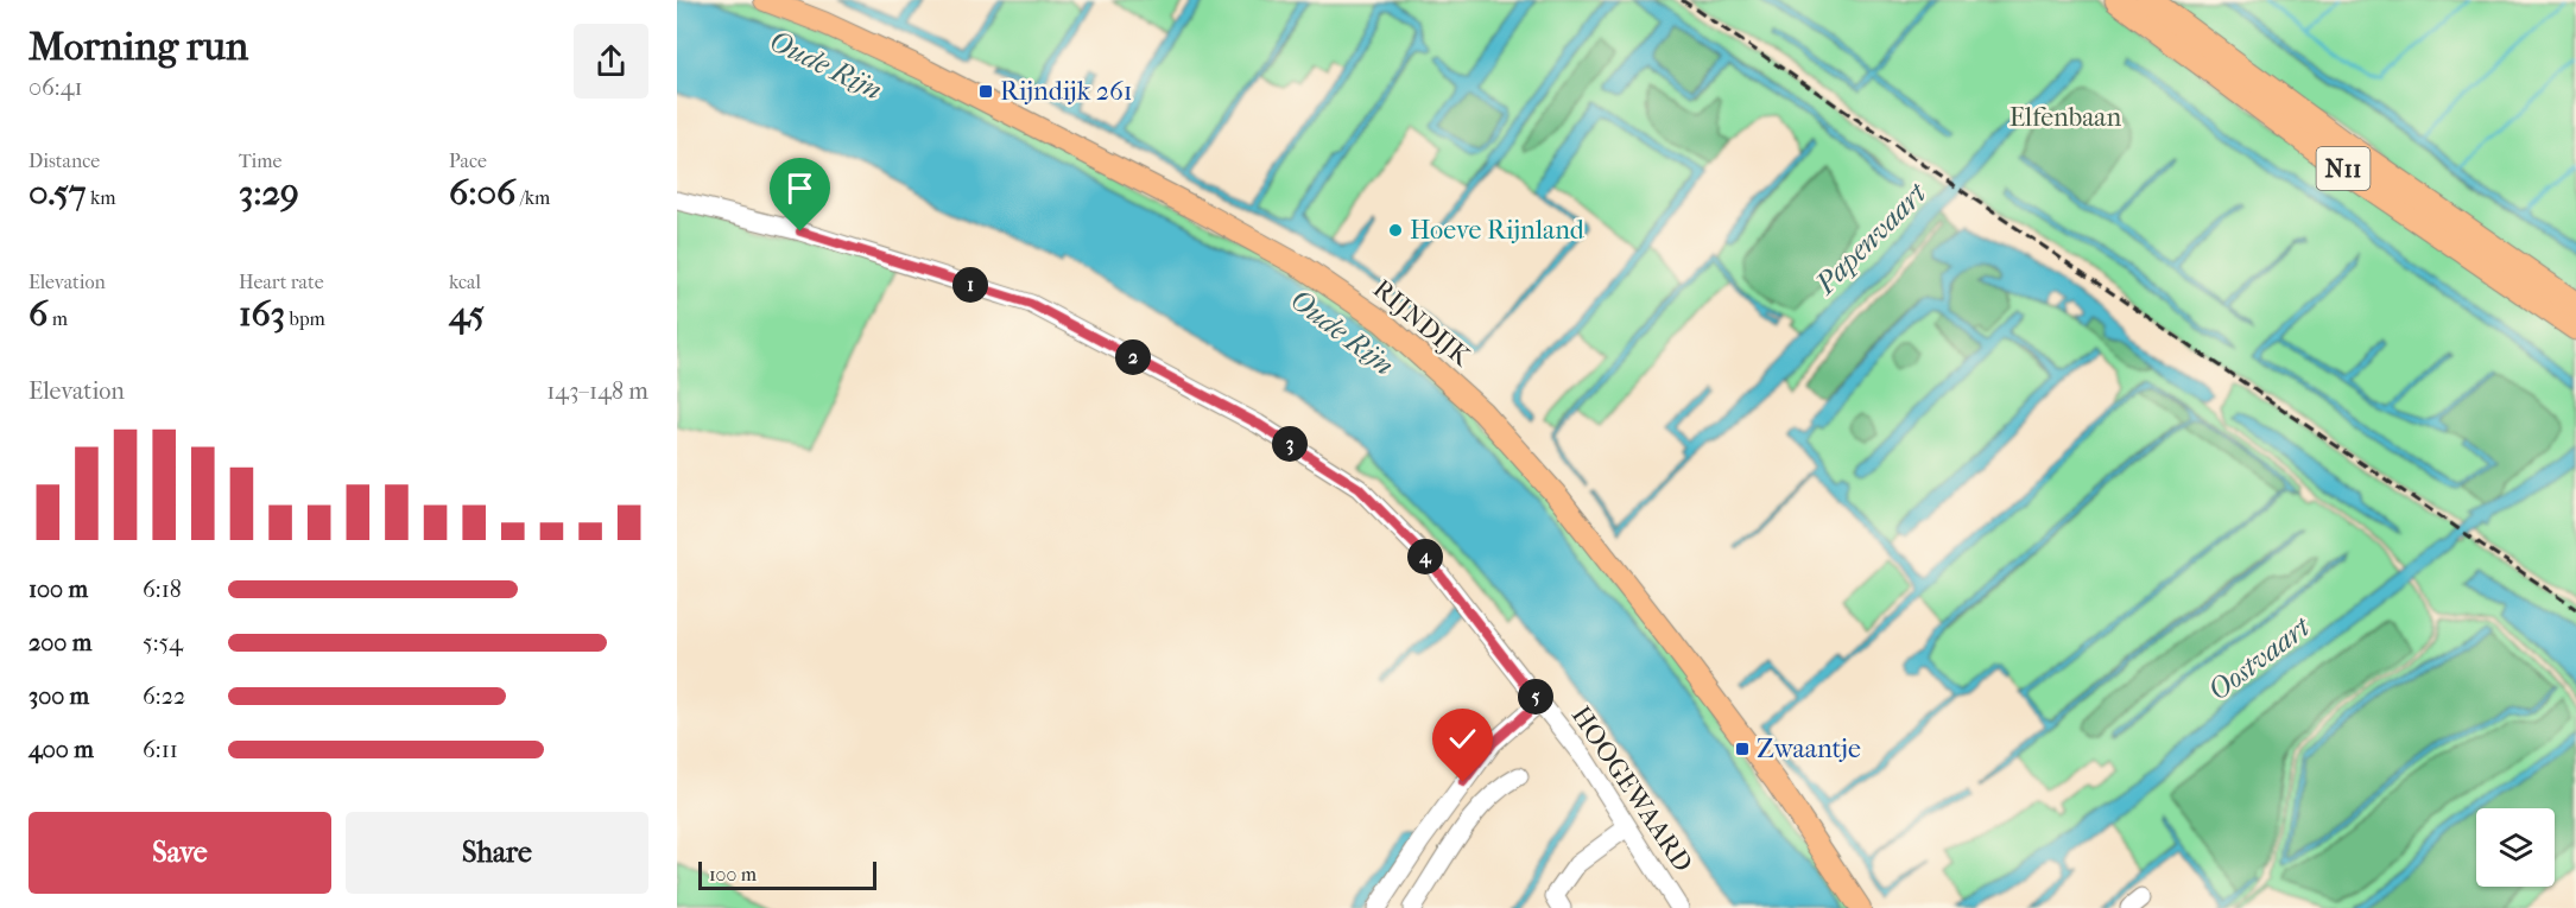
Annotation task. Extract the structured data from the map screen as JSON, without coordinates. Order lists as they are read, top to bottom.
{
  "streets": {
    "highway": ["N11"],
    "main road": ["RIJNDIJK"],
    "street": ["HOOGEWAARD"]
  },
  "water": ["Oude Rijn", "Papenvaart", "Oostvaart"],
  "parks": ["Elfenbaan"],
  "places": {
    "transit": ["Rijndijk 261", "Zwaantje"],
    "other": ["Hoeve Rijnland"]
  },
  "scale_bar": "100 m",
  "page": {
    "heading": ["Morning run", "06:41"],
    "stats": [
      ["Distance", "0.57 km"],
      ["Time", "3:29"],
      ["Pace", "6:06 /km"],
      ["Elevation", "6 m"],
      ["Heart rate", "163 bpm"],
      ["kcal", "45"]
    ],
    "pins": [
      "1",
      "2",
      "3",
      "4",
      "5"
    ],
    "chart": ["Elevation", "143–148 m"],
    "list": [
      {
        "name": "100 m",
        "note": "6:18"
      },
      {
        "name": "200 m",
        "note": "5:54"
      },
      {
        "name": "300 m",
        "note": "6:22"
      },
      {
        "name": "400 m",
        "note": "6:11"
      }
    ],
    "buttons": ["Save", "Share"],
    "scale": "100 m"
  }
}
